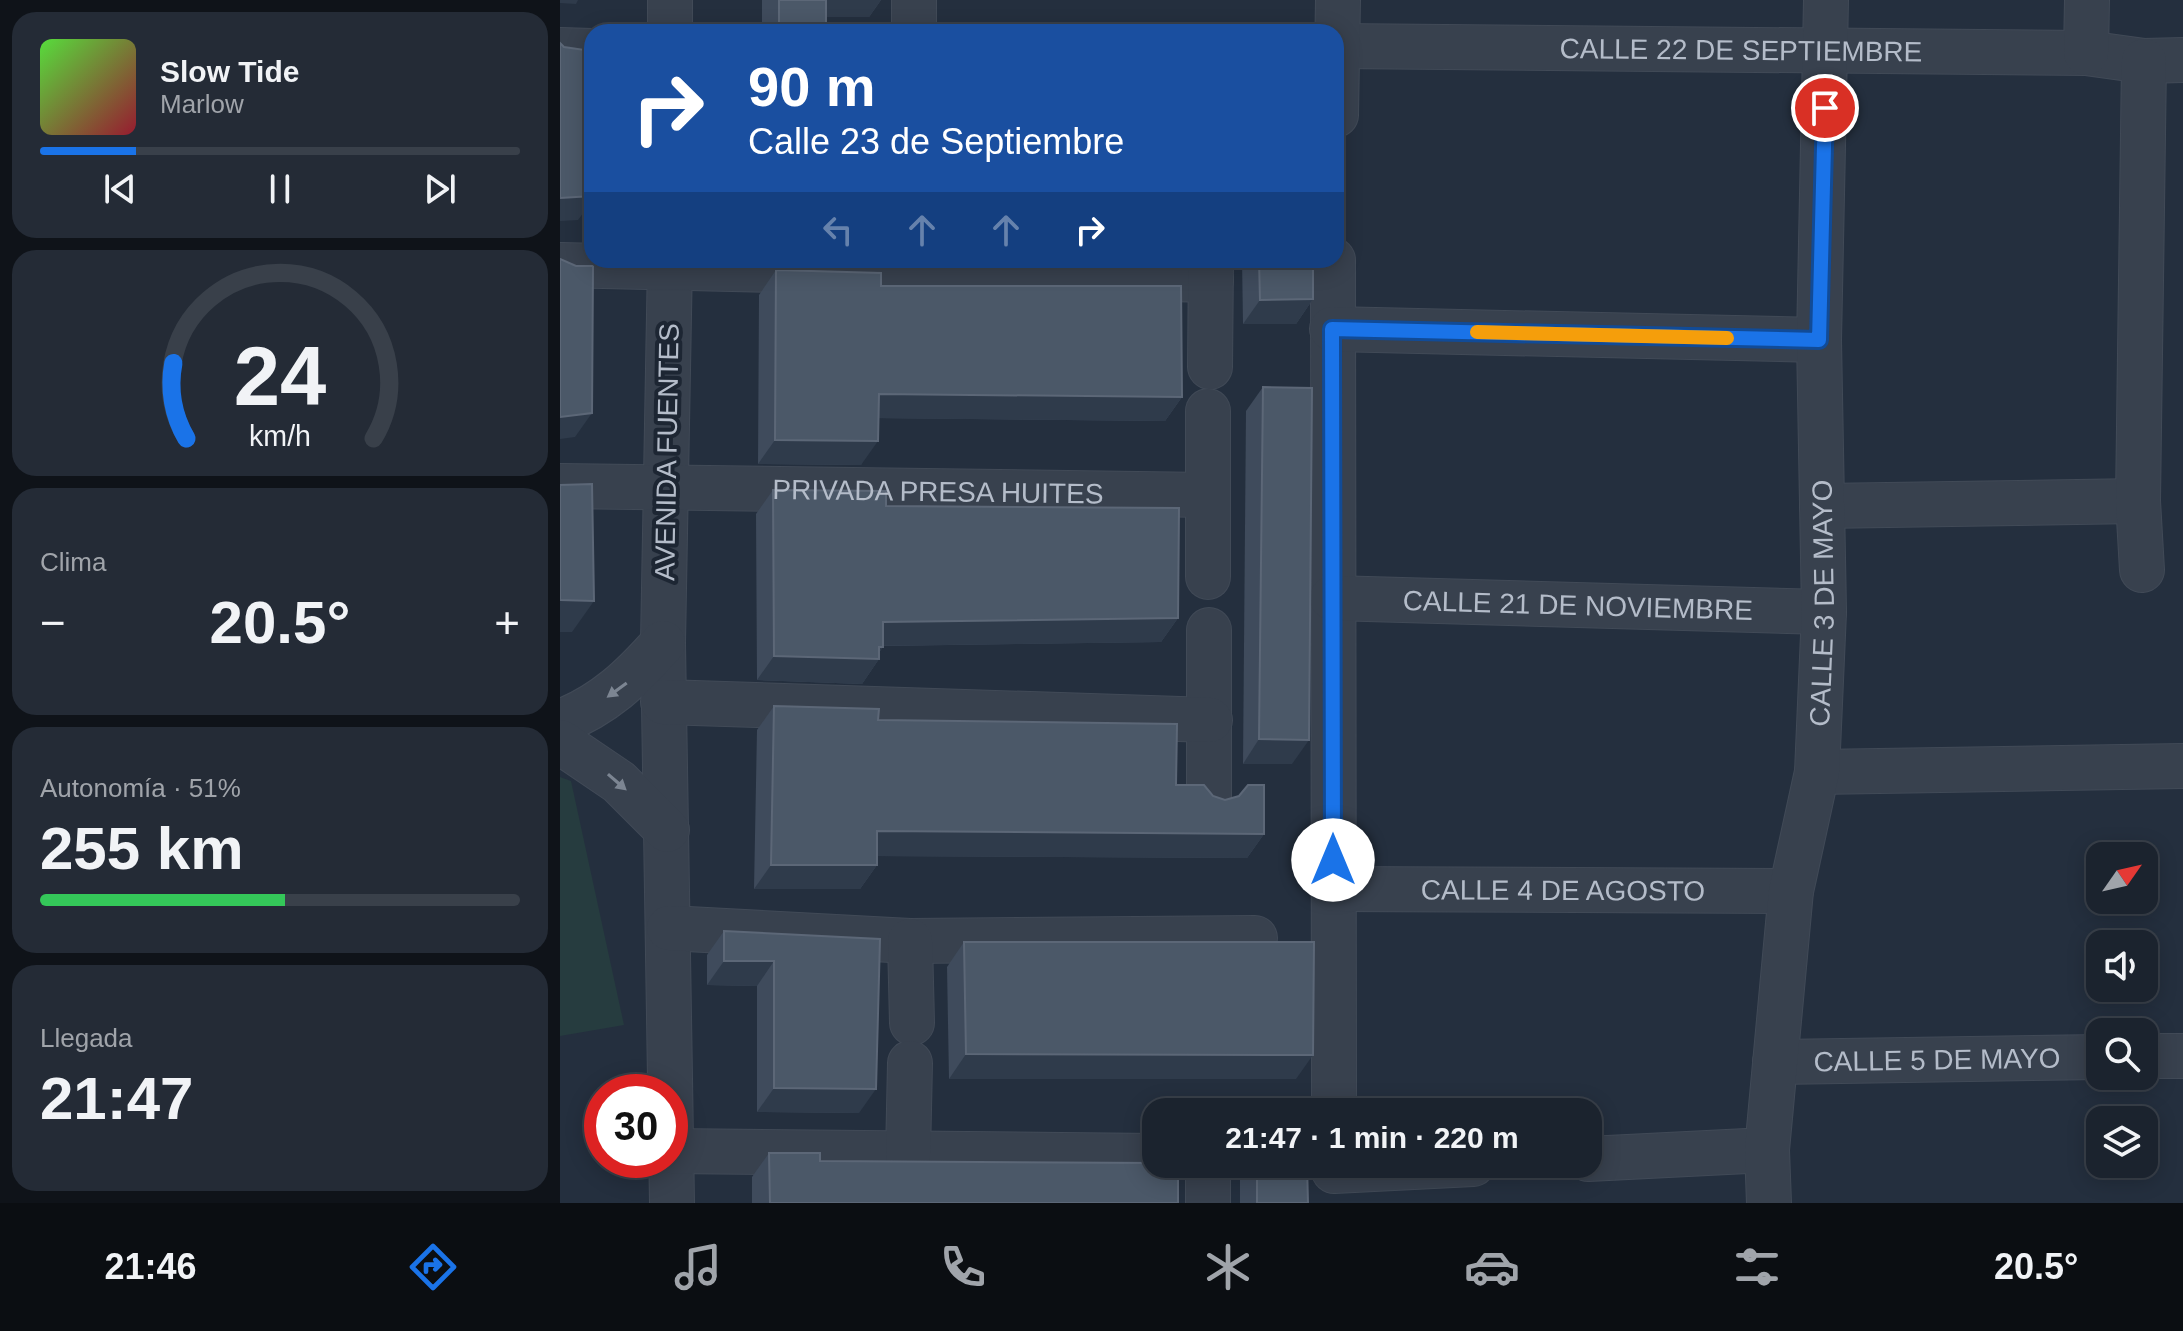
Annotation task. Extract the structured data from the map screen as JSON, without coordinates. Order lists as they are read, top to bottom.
{
  "streets": {
    "street": [
      "CALLE 22 DE SEPTIEMBRE",
      "AVENIDA FUENTES",
      "PRIVADA PRESA HUITES",
      "CALLE 3 DE MAYO",
      "CALLE 21 DE NOVIEMBRE",
      "CALLE 4 DE AGOSTO",
      "CALLE 5 DE MAYO"
    ]
  },
  "crossings": [
    ["CALLE 22 DE SEPTIEMBRE", "CALLE 3 DE MAYO"],
    ["AVENIDA FUENTES", "PRIVADA PRESA HUITES"],
    ["CALLE 3 DE MAYO", "CALLE 21 DE NOVIEMBRE"],
    ["CALLE 3 DE MAYO", "CALLE 4 DE AGOSTO"],
    ["CALLE 3 DE MAYO", "CALLE 5 DE MAYO"]
  ],
  "north": "top right",
  "page": {
    "turn": ["90 m", "Calle 23 de Septiembre"],
    "song": ["Slow Tide", "Marlow"],
    "tile": [
      "Clima",
      ["Autonomía · 51%", "255 km"],
      ["Llegada", "21:47"]
    ],
    "heat": ["−", "20.5°", "+"],
    "limit": "30",
    "trip": "21:47 · 1 min · 220 m",
    "tabs": ["21:46", "20.5°"],
    "gauge": ["24", "km/h"]
  }
}
